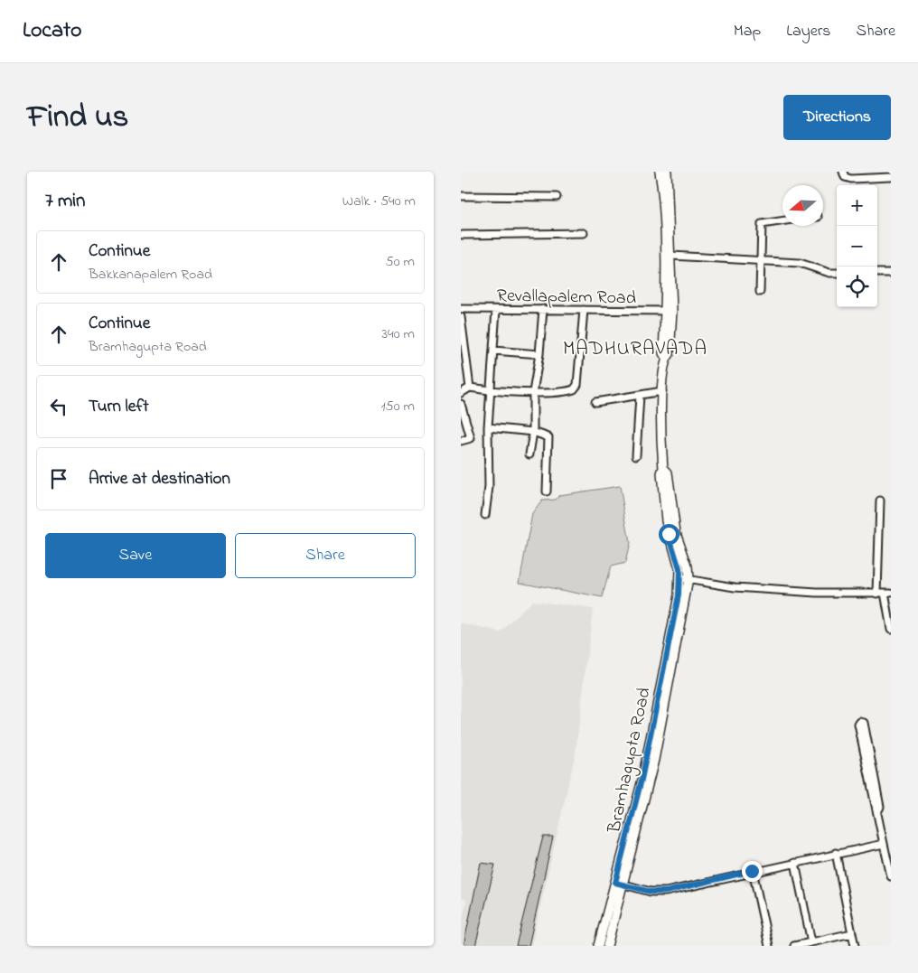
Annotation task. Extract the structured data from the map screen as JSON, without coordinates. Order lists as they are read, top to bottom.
{
  "streets": {
    "street": ["Revallapalem Road", "Bramhagupta Road"]
  },
  "districts": ["MADHURAVADA"],
  "north": "left",
  "page": {
    "header": "Locato",
    "nav": ["Map", "Layers", "Share"],
    "title": "Find us",
    "buttons": [
      "Directions",
      ["Save", "Share"]
    ],
    "heading": ["7 min", "Walk · 540 m"],
    "map_buttons": ["+", "−"],
    "list": [
      ["Continue", "Bakkanapalem Road", "50 m"],
      ["Continue", "Bramhagupta Road", "340 m"],
      ["Turn left", "150 m"],
      "Arrive at destination"
    ]
  }
}
